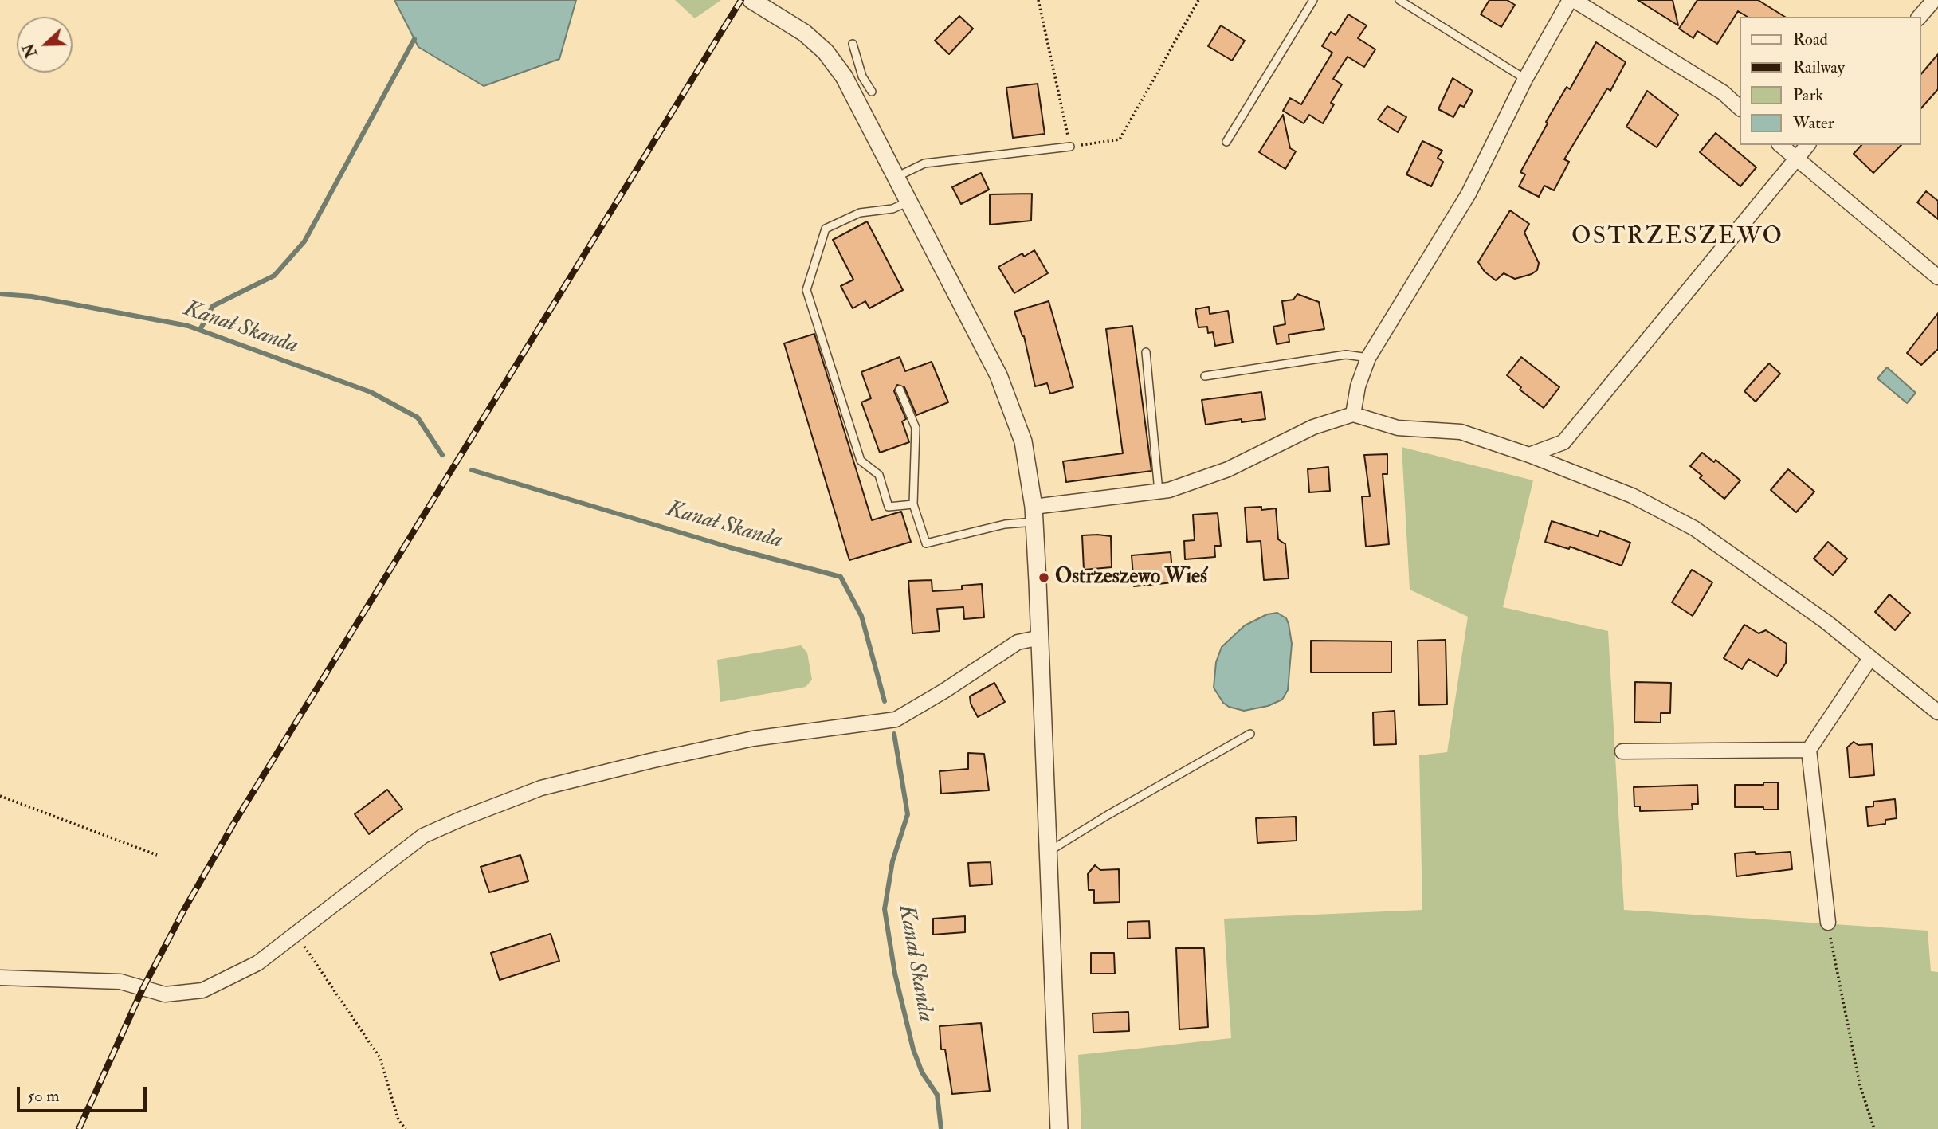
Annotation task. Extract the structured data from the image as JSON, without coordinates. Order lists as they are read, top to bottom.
{
  "districts": ["OSTRZESZEWO"],
  "water": ["Kanał Skanda"],
  "places": ["Ostrzeszewo Wieś"],
  "legend": [
    "Road",
    "Railway",
    "Park",
    "Water"
  ],
  "scale_bar": "50 m",
  "north": "left"
}
